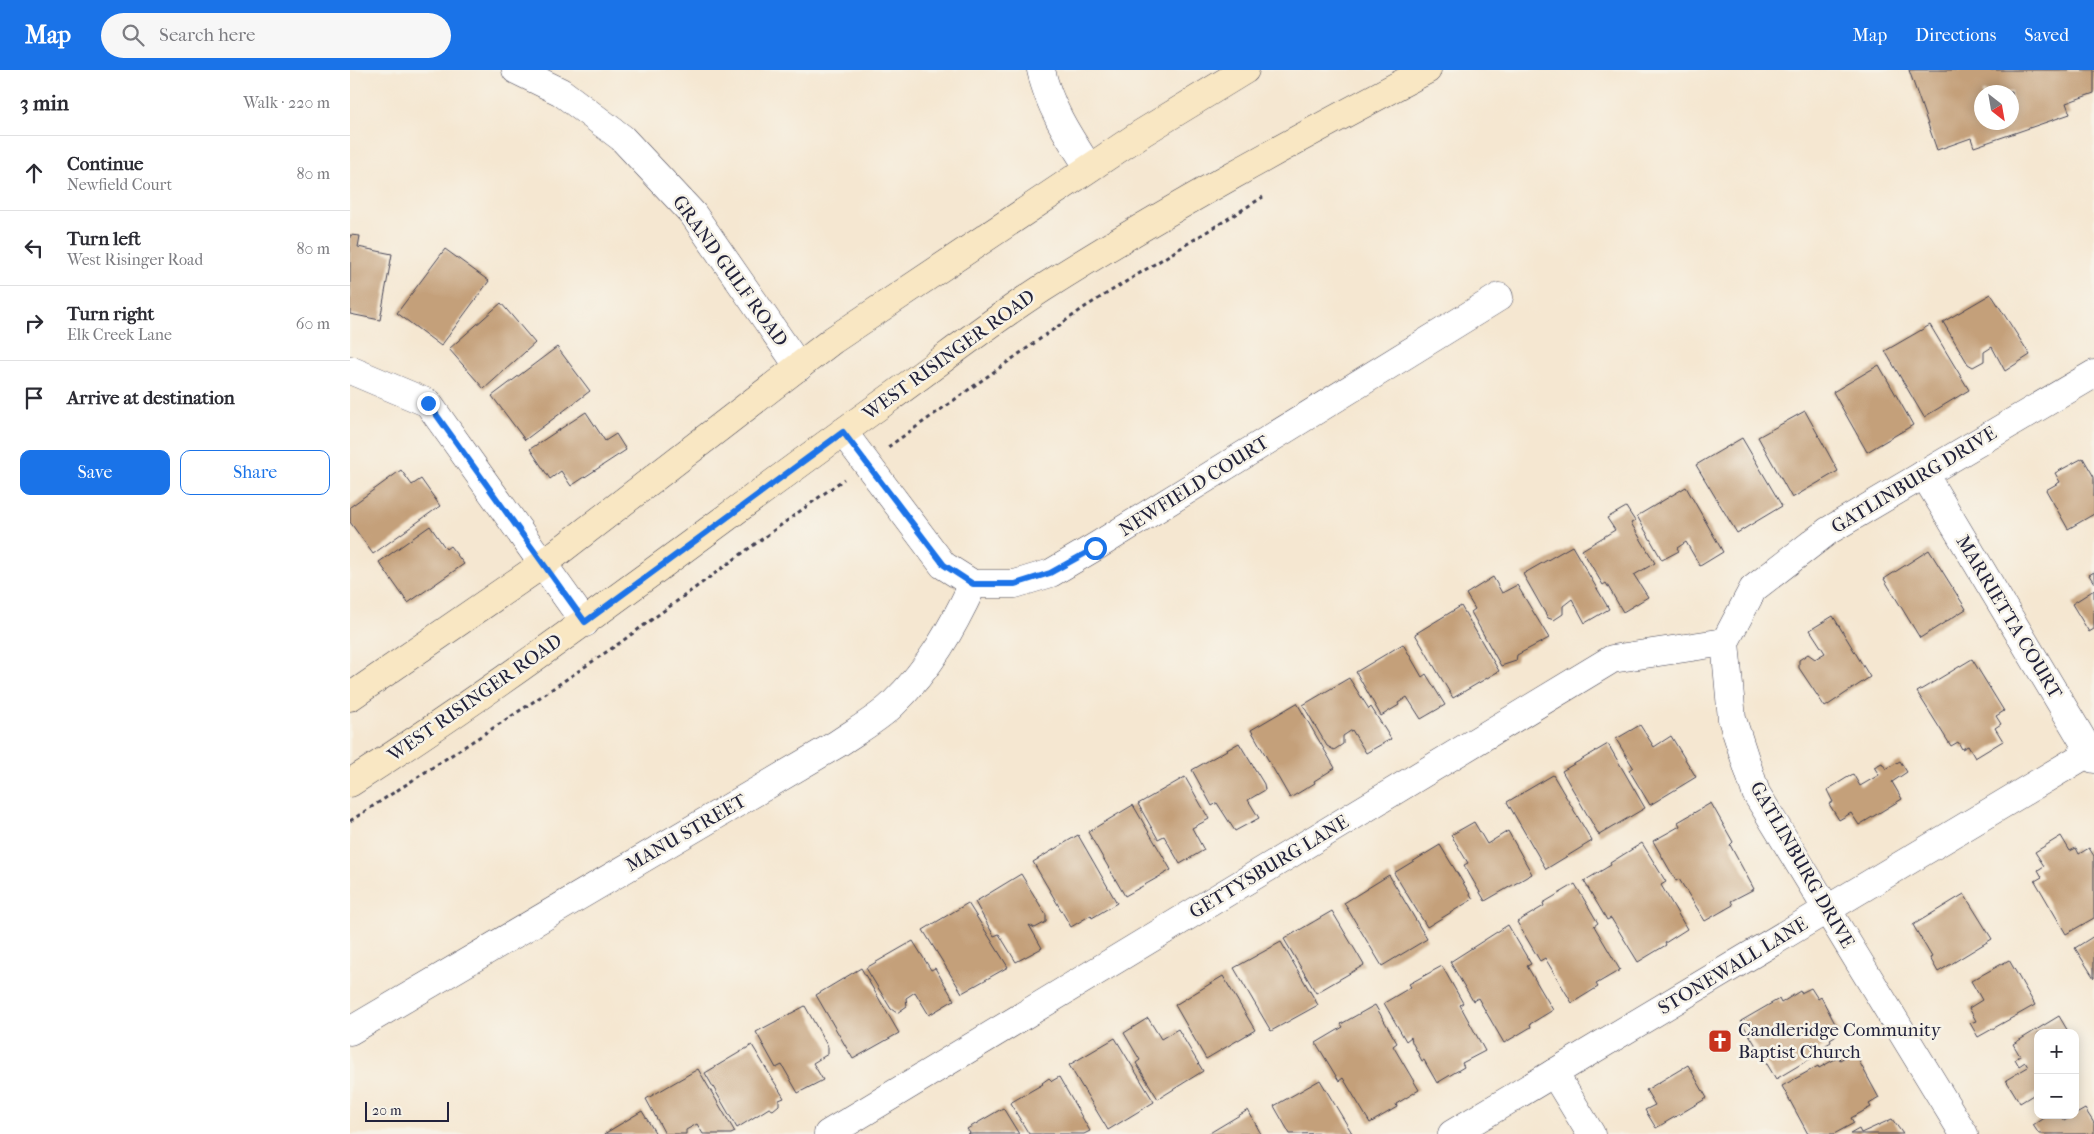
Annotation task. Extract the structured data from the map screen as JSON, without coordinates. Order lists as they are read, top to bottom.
{
  "streets": {
    "main road": ["WEST RISINGER ROAD"],
    "street": [
      "GRAND GULF ROAD",
      "GATLINBURG DRIVE",
      "NEWFIELD COURT",
      "MARRIETTA COURT",
      "MANU STREET",
      "GETTYSBURG LANE",
      "STONEWALL LANE"
    ]
  },
  "crossings": [
    ["GATLINBURG DRIVE", "MARRIETTA COURT"],
    ["GATLINBURG DRIVE", "GETTYSBURG LANE"],
    ["GATLINBURG DRIVE", "STONEWALL LANE"],
    ["NEWFIELD COURT", "MANU STREET"],
    ["MARRIETTA COURT", "STONEWALL LANE"]
  ],
  "places": {
    "church": ["Candleridge Community Baptist Church"]
  },
  "scale_bar": "20 m",
  "north": "bottom right",
  "page": {
    "header": "Map",
    "search": "Search here",
    "nav": ["Map", "Directions", "Saved"],
    "heading": ["3 min", "Walk · 220 m"],
    "list": [
      ["Continue", "Newfield Court", "80 m"],
      ["Turn left", "West Risinger Road", "80 m"],
      ["Turn right", "Elk Creek Lane", "60 m"],
      "Arrive at destination"
    ],
    "buttons": ["Save", "Share"],
    "map_buttons": ["+", "−"],
    "scale": "20 m"
  }
}
